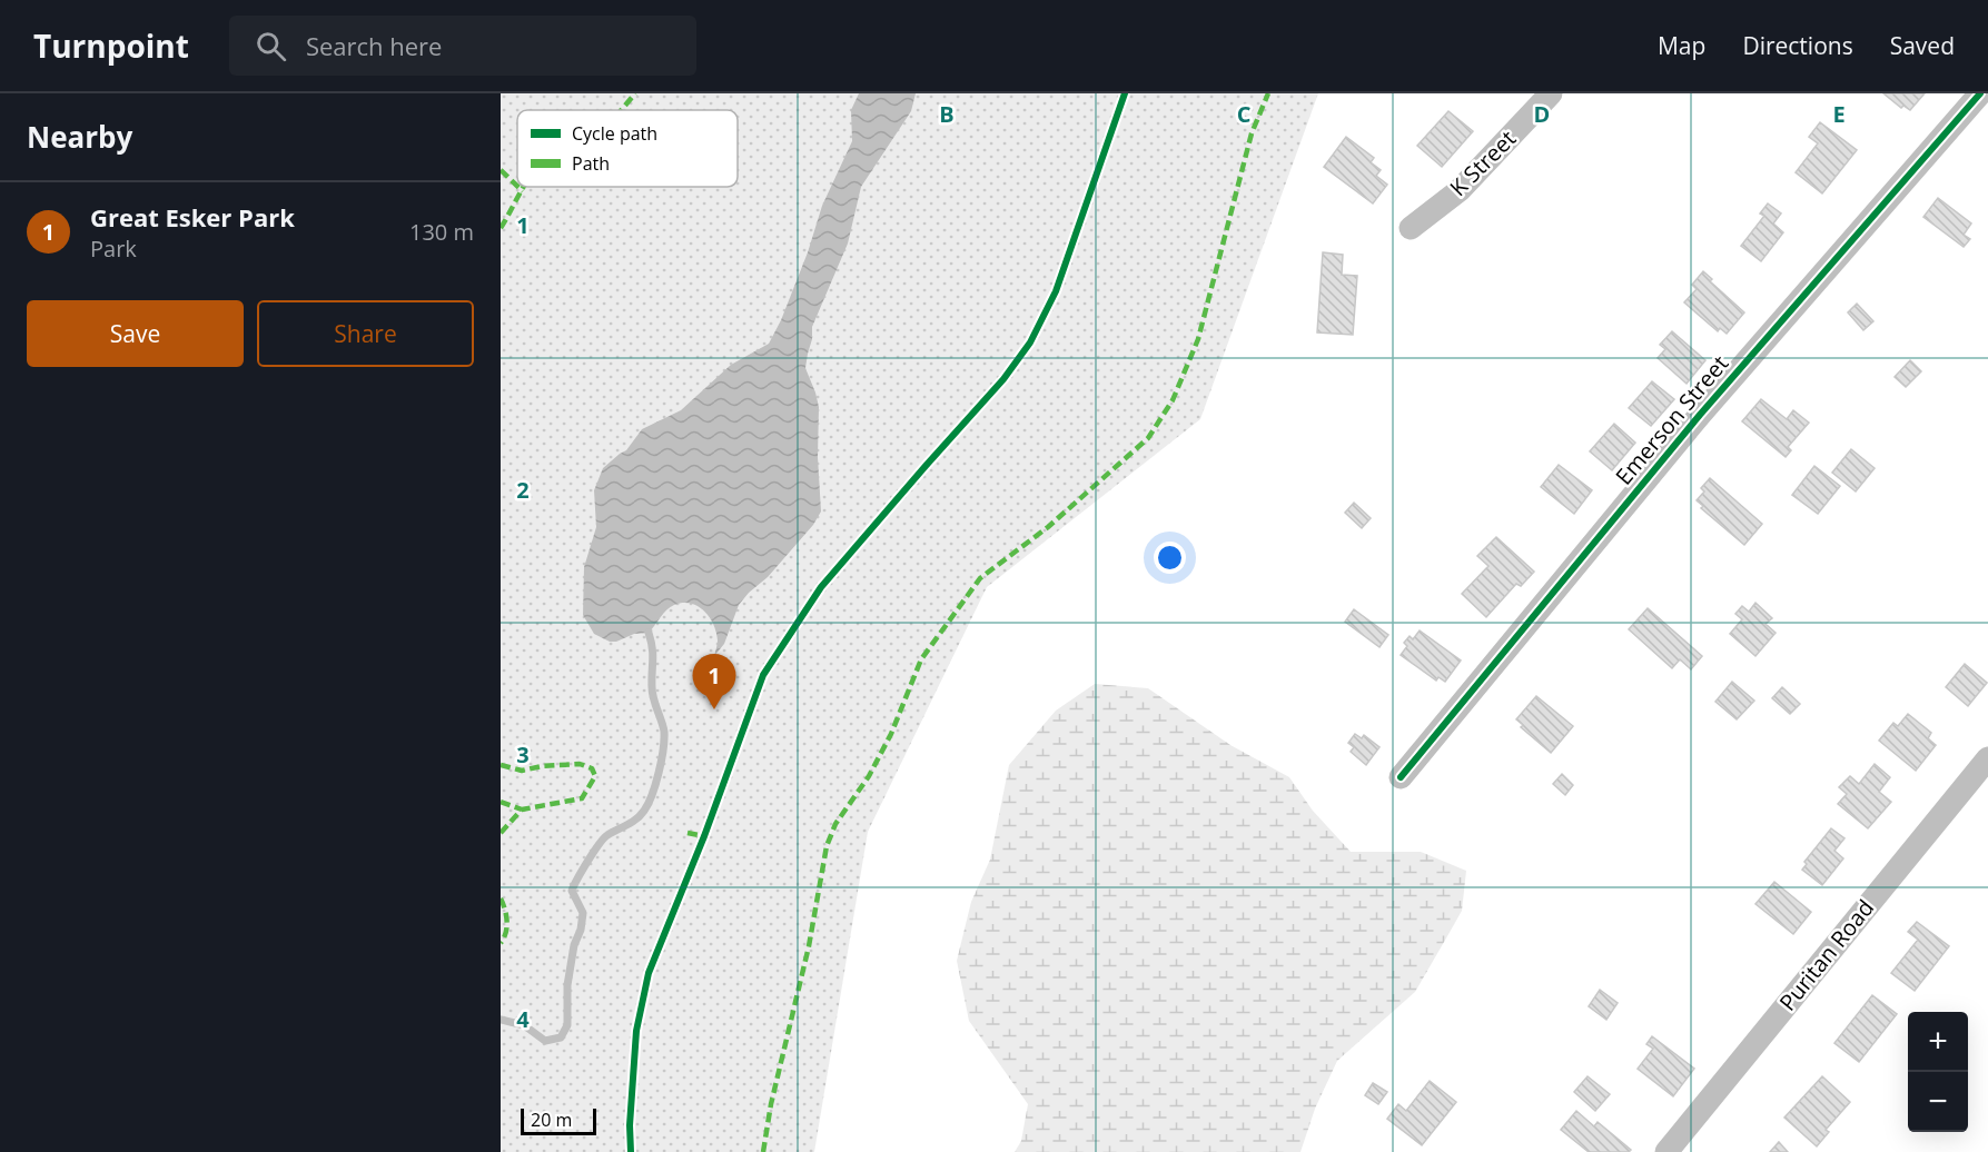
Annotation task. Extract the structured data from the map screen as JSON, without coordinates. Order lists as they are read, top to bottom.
{
  "streets": {
    "street": ["K Street", "Emerson Street", "Puritan Road"]
  },
  "legend": ["Cycle path", "Path"],
  "scale_bar": "20 m",
  "page": {
    "header": "Turnpoint",
    "search": "Search here",
    "nav": ["Map", "Directions", "Saved"],
    "heading": "Nearby",
    "list": [
      {
        "mark": "1",
        "name": "Great Esker Park",
        "note": "Park",
        "value": "130 m"
      }
    ],
    "buttons": ["Save", "Share"],
    "pins": "1",
    "map_buttons": ["+", "−"],
    "scale": "20 m"
  },
  "grid": {
    "columns": [
      "B",
      "C",
      "D",
      "E"
    ],
    "rows": [
      "1",
      "2",
      "3",
      "4"
    ]
  }
}
